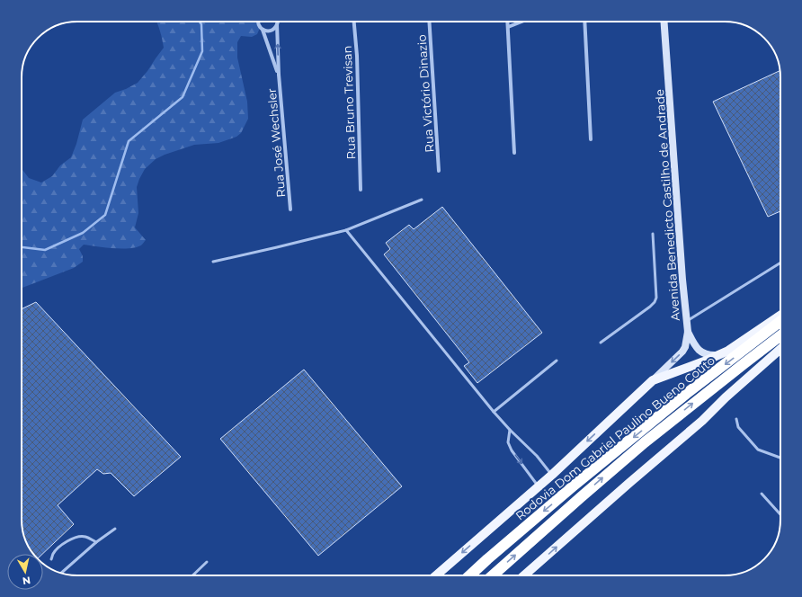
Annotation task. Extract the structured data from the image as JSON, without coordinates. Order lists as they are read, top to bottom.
{
  "streets": {
    "highway": ["Rodovia Dom Gabriel Paulino Bueno Couto"],
    "main road": ["Avenida Benedicto Castilho de Andrade"],
    "street": ["Rua Victório Dinazio", "Rua Bruno Trevisan", "Rua José Wechsler"]
  },
  "north": "bottom"
}
